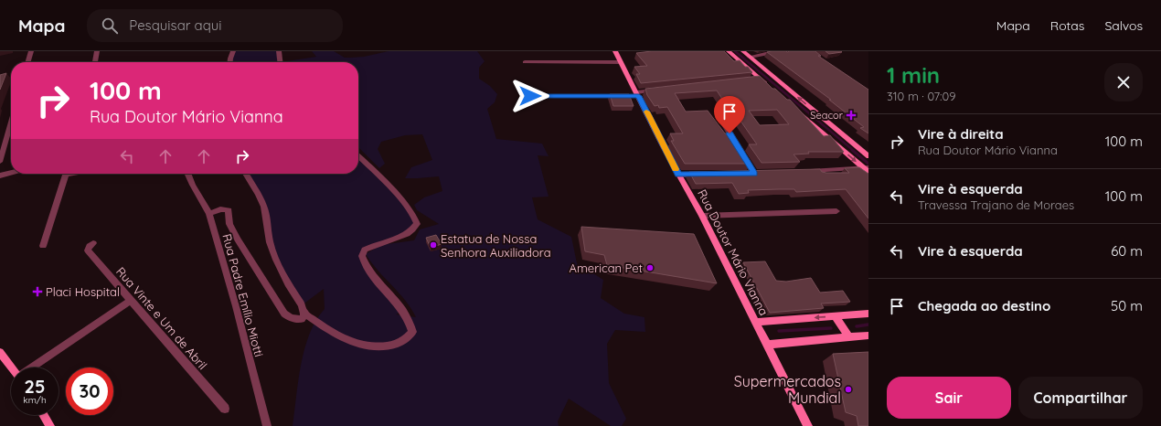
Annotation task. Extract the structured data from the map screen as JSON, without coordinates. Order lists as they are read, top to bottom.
{
  "streets": {
    "main road": ["Rua Doutor Mário Vianna"],
    "street": ["Rua Padre Emílio Miotti", "Rua Vinte e Um de Abril"]
  },
  "places": {
    "health": ["Seacor", "Placi Hospital"],
    "other": ["Estatua de Nossa Senhora Auxiliadora", "American Pet", "Supermercados Mundial"]
  },
  "page": {
    "header": "Mapa",
    "search": "Pesquisar aqui",
    "nav": ["Mapa", "Rotas", "Salvos"],
    "heading": ["1 min", "310 m · 07:09"],
    "turn": ["100 m", "Rua Doutor Mário Vianna"],
    "list": [
      {
        "name": "Vire à direita",
        "note": "Rua Doutor Mário Vianna",
        "value": "100 m"
      },
      {
        "name": "Vire à esquerda",
        "note": "Travessa Trajano de Moraes",
        "value": "100 m"
      },
      {
        "name": "Vire à esquerda",
        "value": "60 m"
      },
      {
        "name": "Chegada ao destino",
        "value": "50 m"
      }
    ],
    "speed": "25 km/h",
    "limit": "30",
    "buttons": ["Sair", "Compartilhar"]
  }
}
